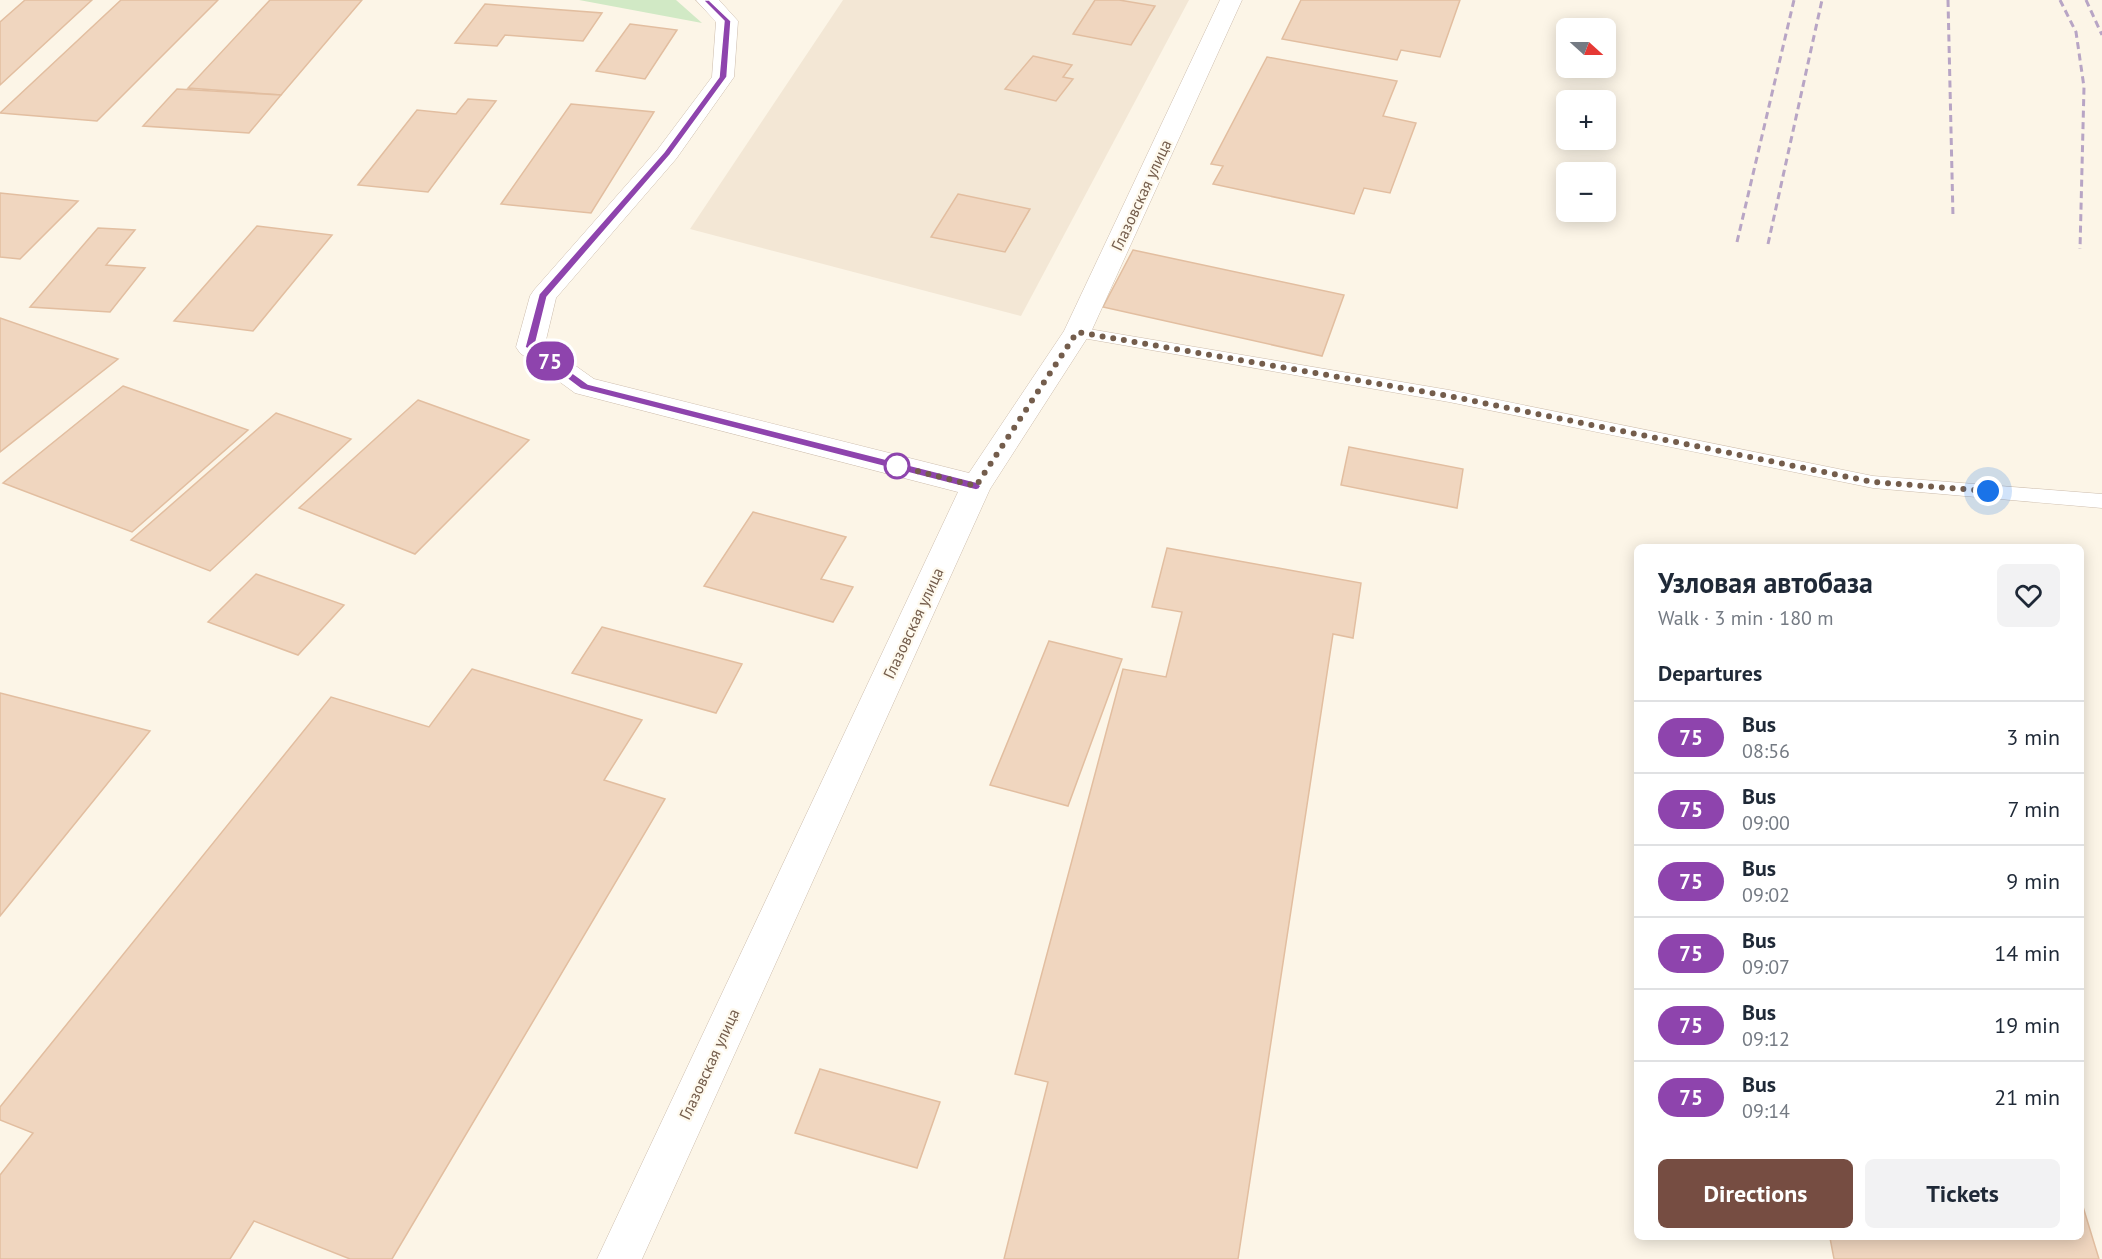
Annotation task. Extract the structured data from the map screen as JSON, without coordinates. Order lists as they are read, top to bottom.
{
  "streets": {
    "street": ["Глазовская улица"]
  },
  "lines": ["bus line 75"],
  "north": "right",
  "page": {
    "on_map": "75",
    "map_buttons": ["+", "−"],
    "heading": [
      ["Узловая автобаза", "Walk · 3 min · 180 m"],
      "Departures"
    ],
    "list": [
      {
        "mark": "75",
        "name": "Bus",
        "note": "08:56",
        "value": "3 min"
      },
      {
        "mark": "75",
        "name": "Bus",
        "note": "09:00",
        "value": "7 min"
      },
      {
        "mark": "75",
        "name": "Bus",
        "note": "09:02",
        "value": "9 min"
      },
      {
        "mark": "75",
        "name": "Bus",
        "note": "09:07",
        "value": "14 min"
      },
      {
        "mark": "75",
        "name": "Bus",
        "note": "09:12",
        "value": "19 min"
      },
      {
        "mark": "75",
        "name": "Bus",
        "note": "09:14",
        "value": "21 min"
      }
    ],
    "buttons": ["Directions", "Tickets"]
  }
}
